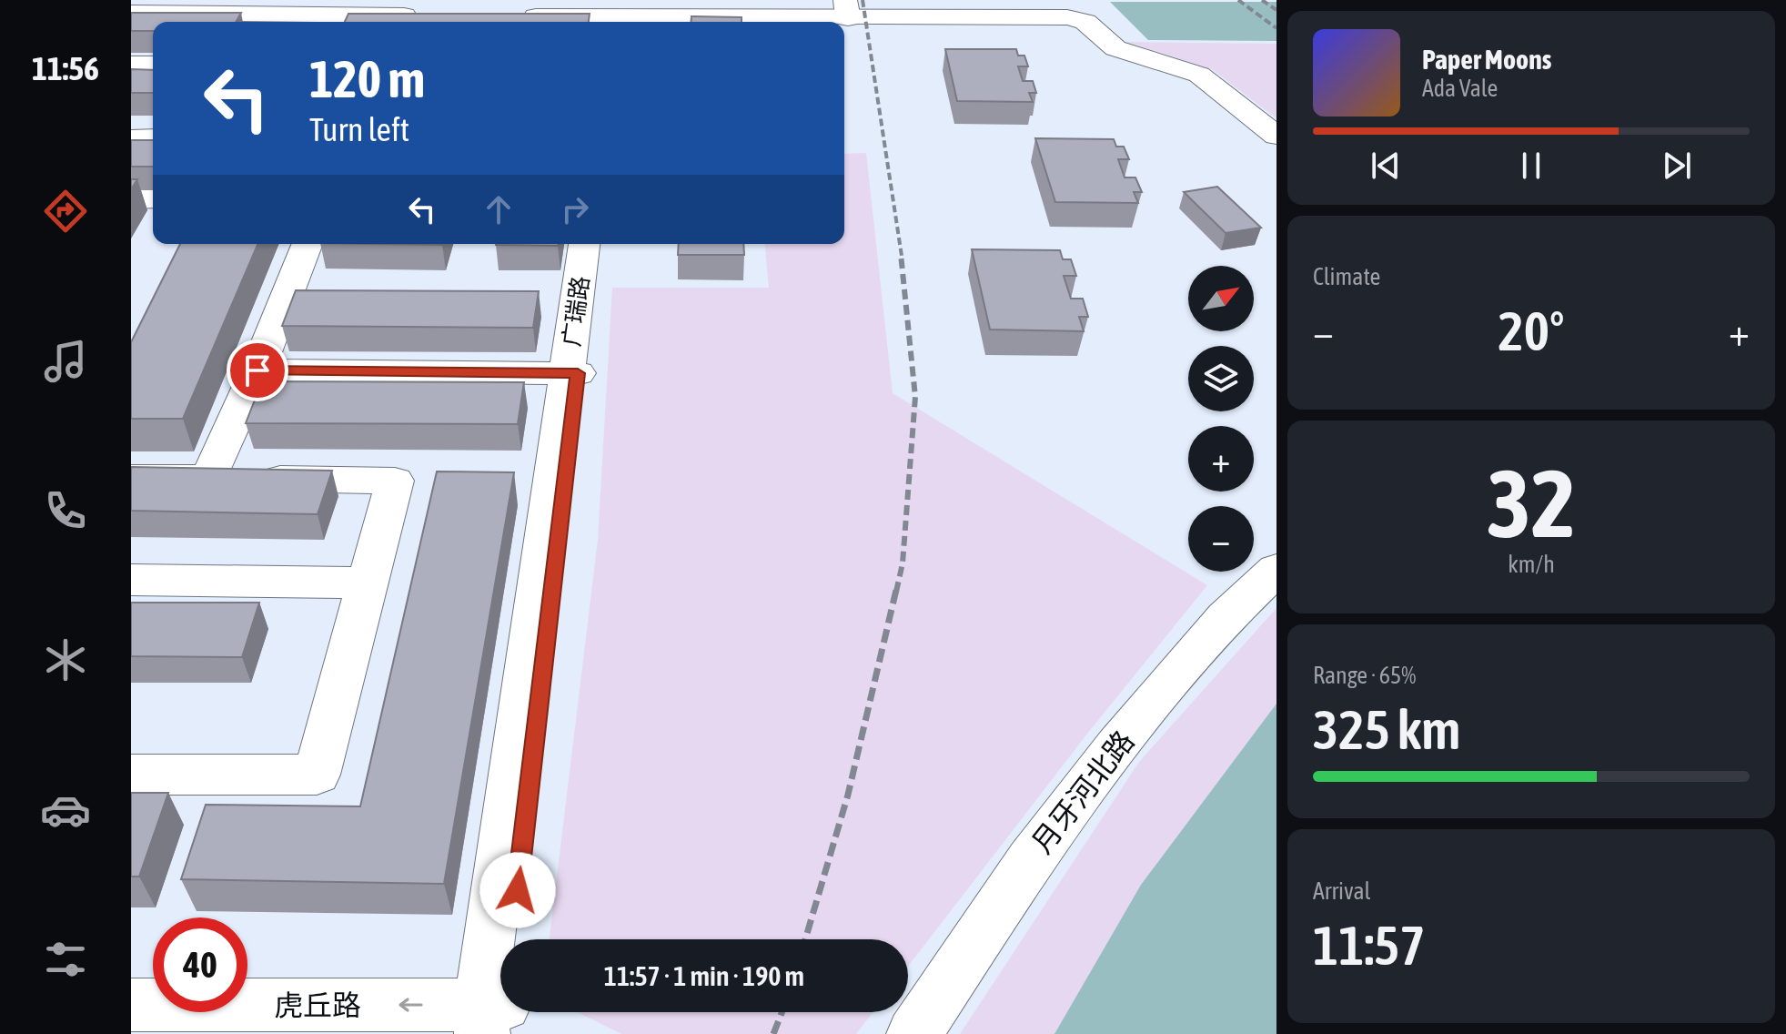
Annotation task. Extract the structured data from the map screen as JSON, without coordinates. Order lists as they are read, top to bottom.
{
  "streets": {
    "street": ["广瑞路", "月牙河北路", "虎丘路"]
  },
  "crossings": [
    ["广瑞路", "虎丘路"]
  ],
  "one_way": ["虎丘路"],
  "north": "top right",
  "page": {
    "tabs": "11:56",
    "turn": ["120 m", "Turn left"],
    "song": ["Paper Moons", "Ada Vale"],
    "tile": [
      "Climate",
      ["32", "km/h"],
      ["Range · 65%", "325 km"],
      ["Arrival", "11:57"]
    ],
    "map_buttons": ["+", "−"],
    "heat": ["−", "20°", "+"],
    "limit": "40",
    "trip": "11:57 · 1 min · 190 m"
  }
}
